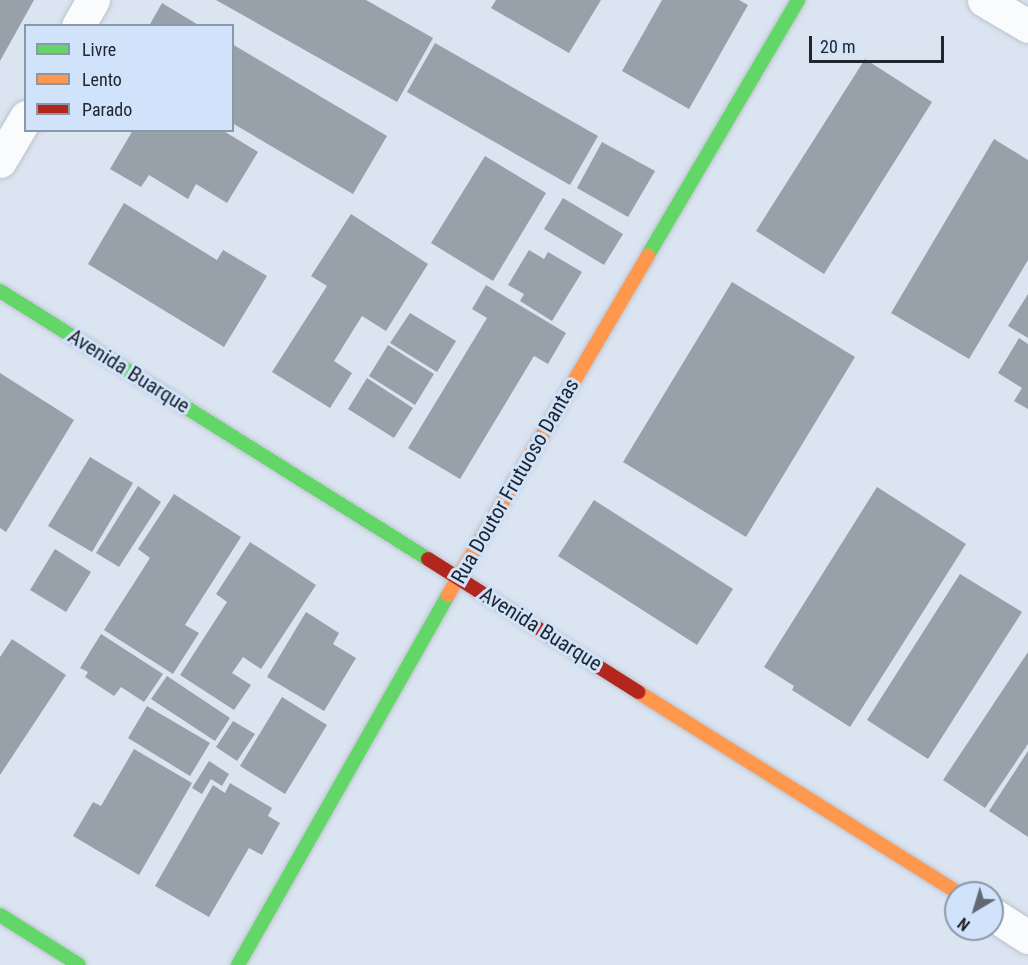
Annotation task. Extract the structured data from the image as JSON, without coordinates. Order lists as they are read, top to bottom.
{
  "streets": {
    "main road": ["Avenida Buarque", "Rua Doutor Frutuoso Dantas"]
  },
  "crossings": [
    ["Avenida Buarque", "Rua Doutor Frutuoso Dantas"]
  ],
  "legend": ["Livre", "Lento", "Parado"],
  "scale_bar": "20 m",
  "north": "bottom left"
}
